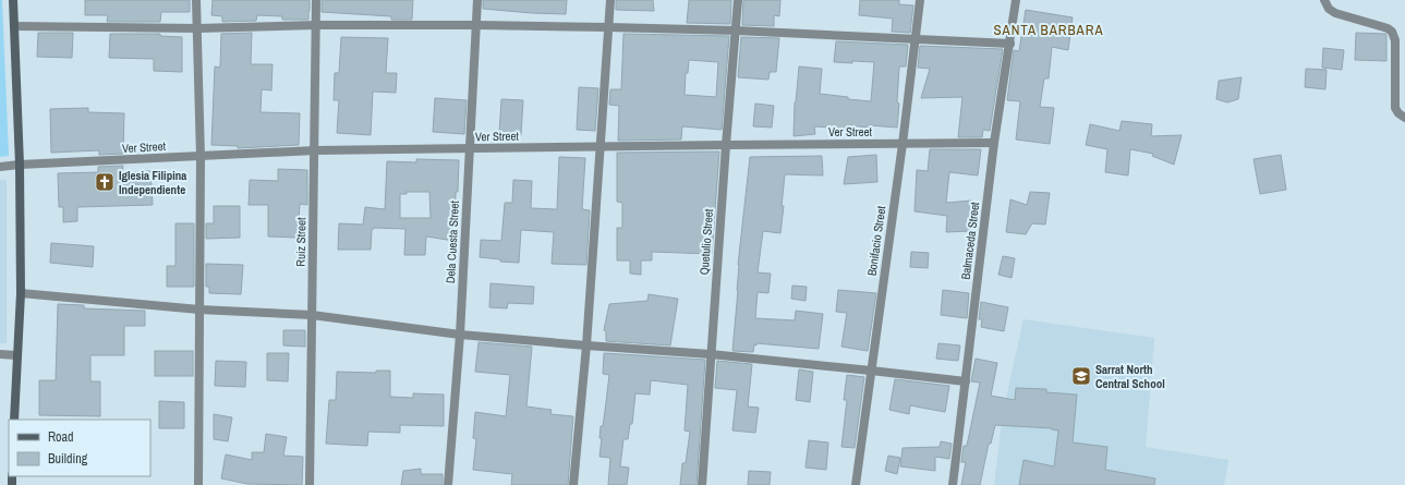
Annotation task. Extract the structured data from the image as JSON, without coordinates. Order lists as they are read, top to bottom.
{
  "streets": {
    "street": [
      "Ver Street",
      "Bonifacio Street",
      "Balmaceda Street",
      "Ruiz Street",
      "Dela Cuesta Street",
      "Quetulio Street"
    ]
  },
  "crossings": [
    ["Ver Street", "Bonifacio Street"],
    ["Ver Street", "Balmaceda Street"],
    ["Ver Street", "Ruiz Street"],
    ["Ver Street", "Dela Cuesta Street"],
    ["Ver Street", "Quetulio Street"]
  ],
  "districts": ["SANTA BARBARA"],
  "places": {
    "church": ["Iglesia Filipina Independiente"],
    "school or university": ["Sarrat North Central School"]
  },
  "legend": ["Road", "Building"]
}
